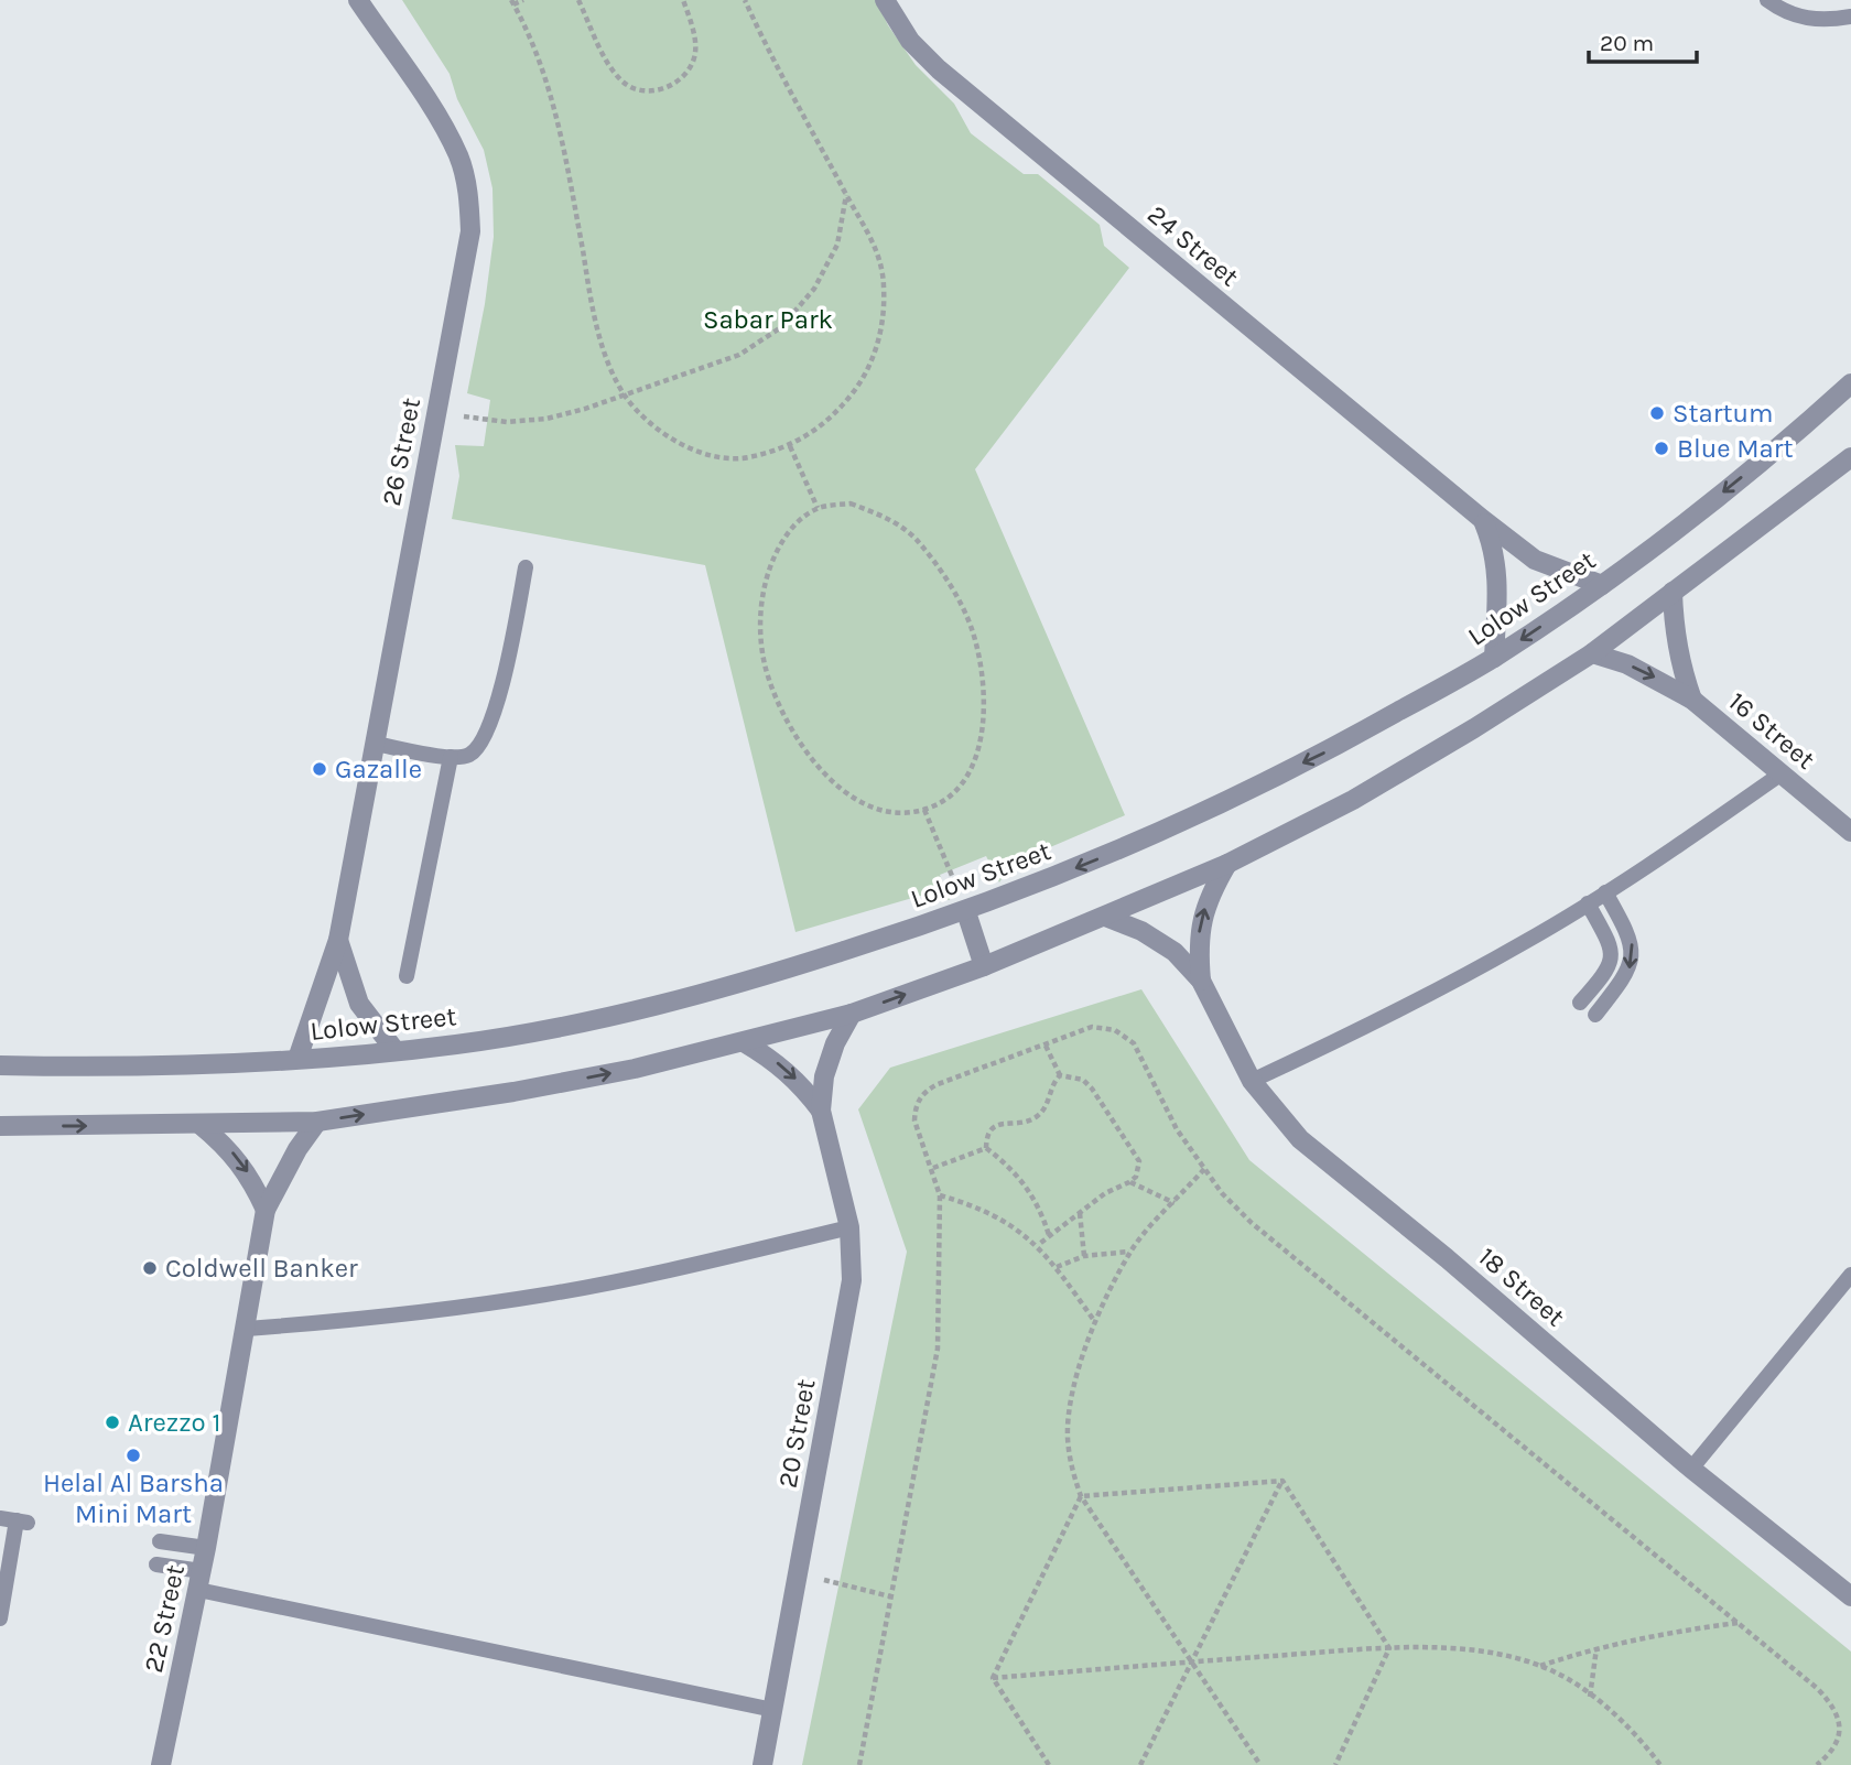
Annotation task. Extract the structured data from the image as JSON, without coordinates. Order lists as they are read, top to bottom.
{
  "streets": {
    "street": [
      "24 Street",
      "26 Street",
      "Lolow Street",
      "16 Street",
      "18 Street",
      "20 Street",
      "22 Street"
    ]
  },
  "crossings": [
    ["24 Street", "Lolow Street"],
    ["26 Street", "Lolow Street"]
  ],
  "parks": ["Sabar Park"],
  "places": [
    "Startum",
    "Blue Mart",
    "Gazalle",
    "Coldwell Banker",
    "Arezzo 1",
    "Helal Al Barsha Mini Mart"
  ],
  "scale_bar": "20 m"
}
